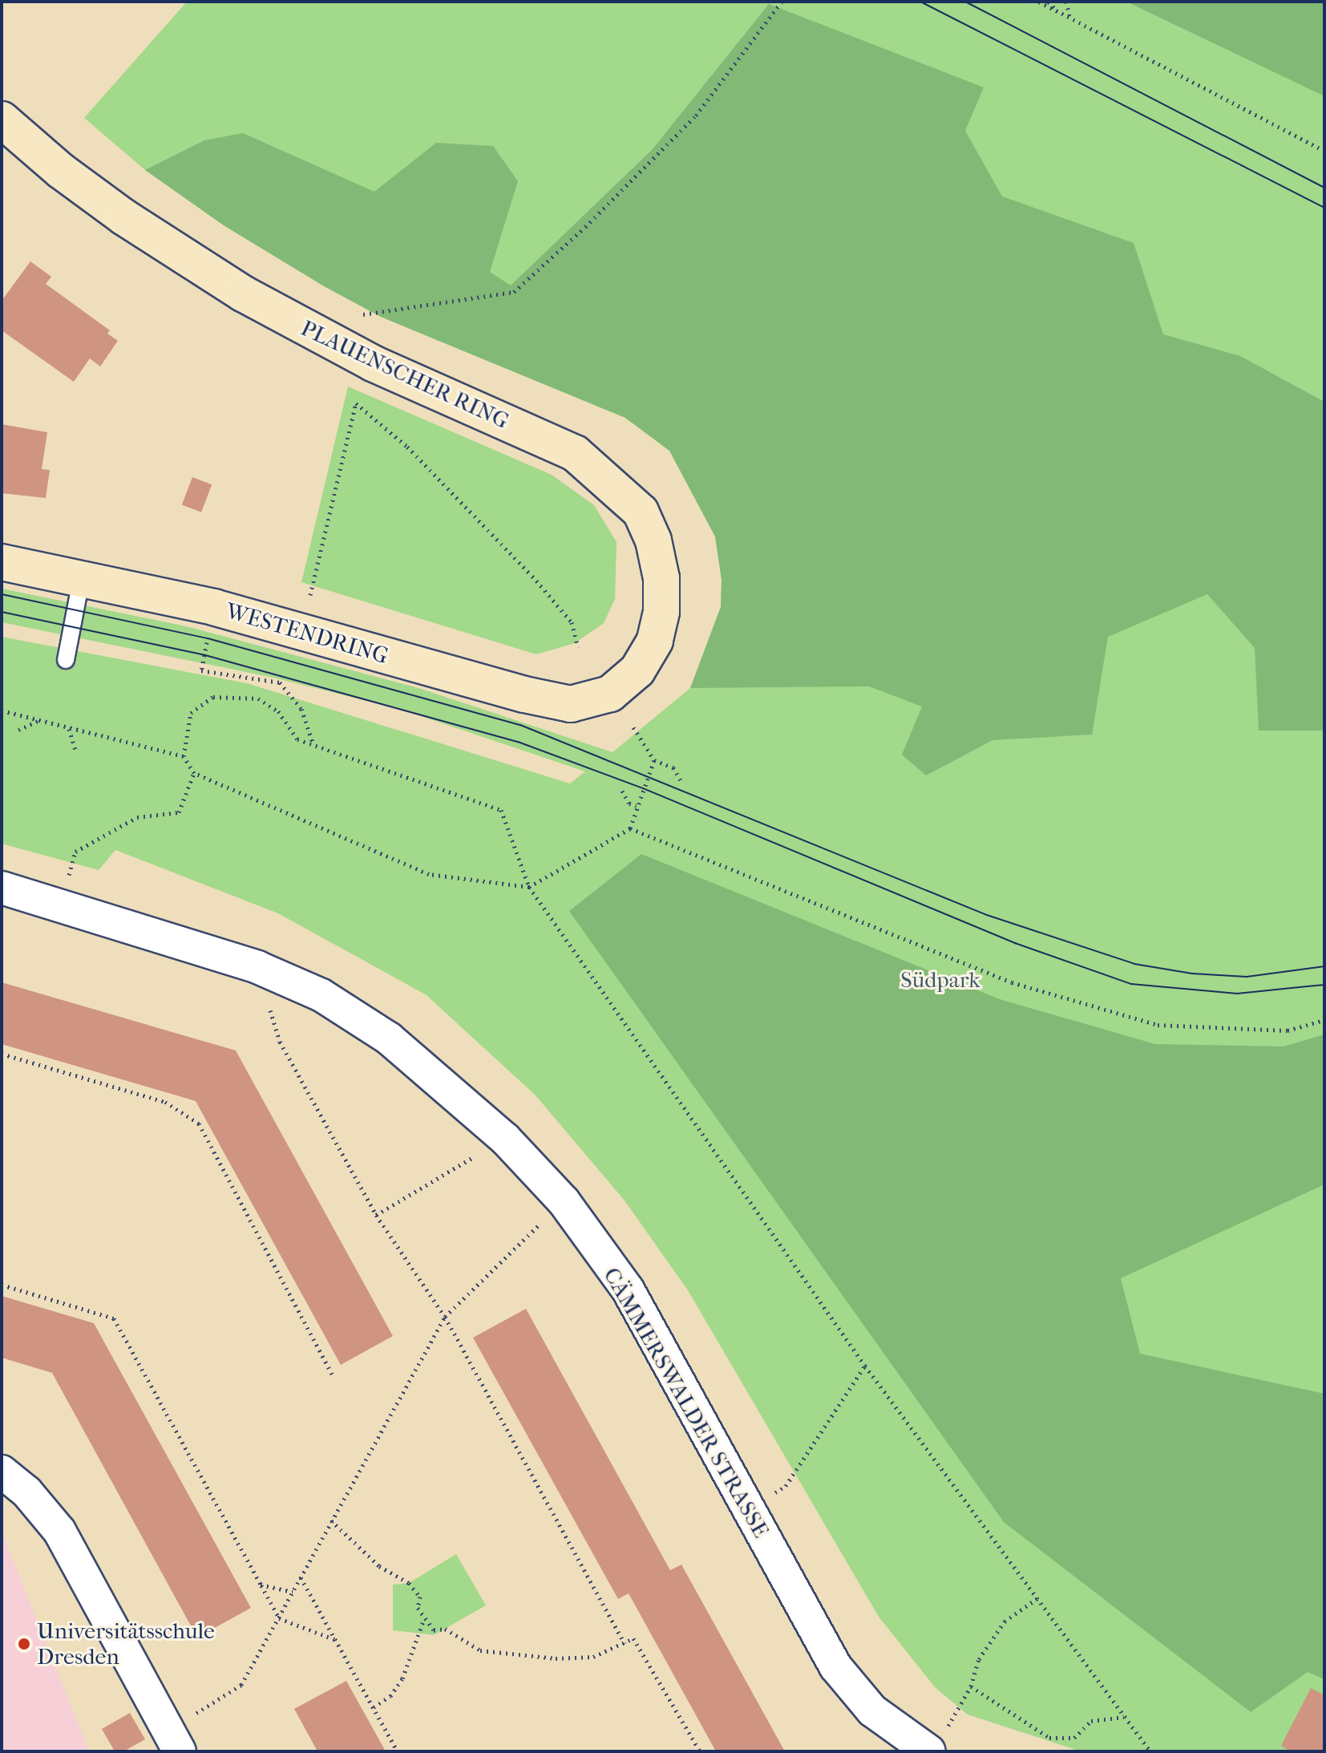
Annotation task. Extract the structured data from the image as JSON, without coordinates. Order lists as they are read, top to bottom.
{
  "streets": {
    "street": ["PLAUENSCHER RING", "WESTENDRING", "CÄMMERSWALDER STRASSE"]
  },
  "crossings": [
    ["PLAUENSCHER RING", "WESTENDRING"]
  ],
  "parks": ["Südpark"],
  "places": ["Universitätsschule Dresden"]
}
